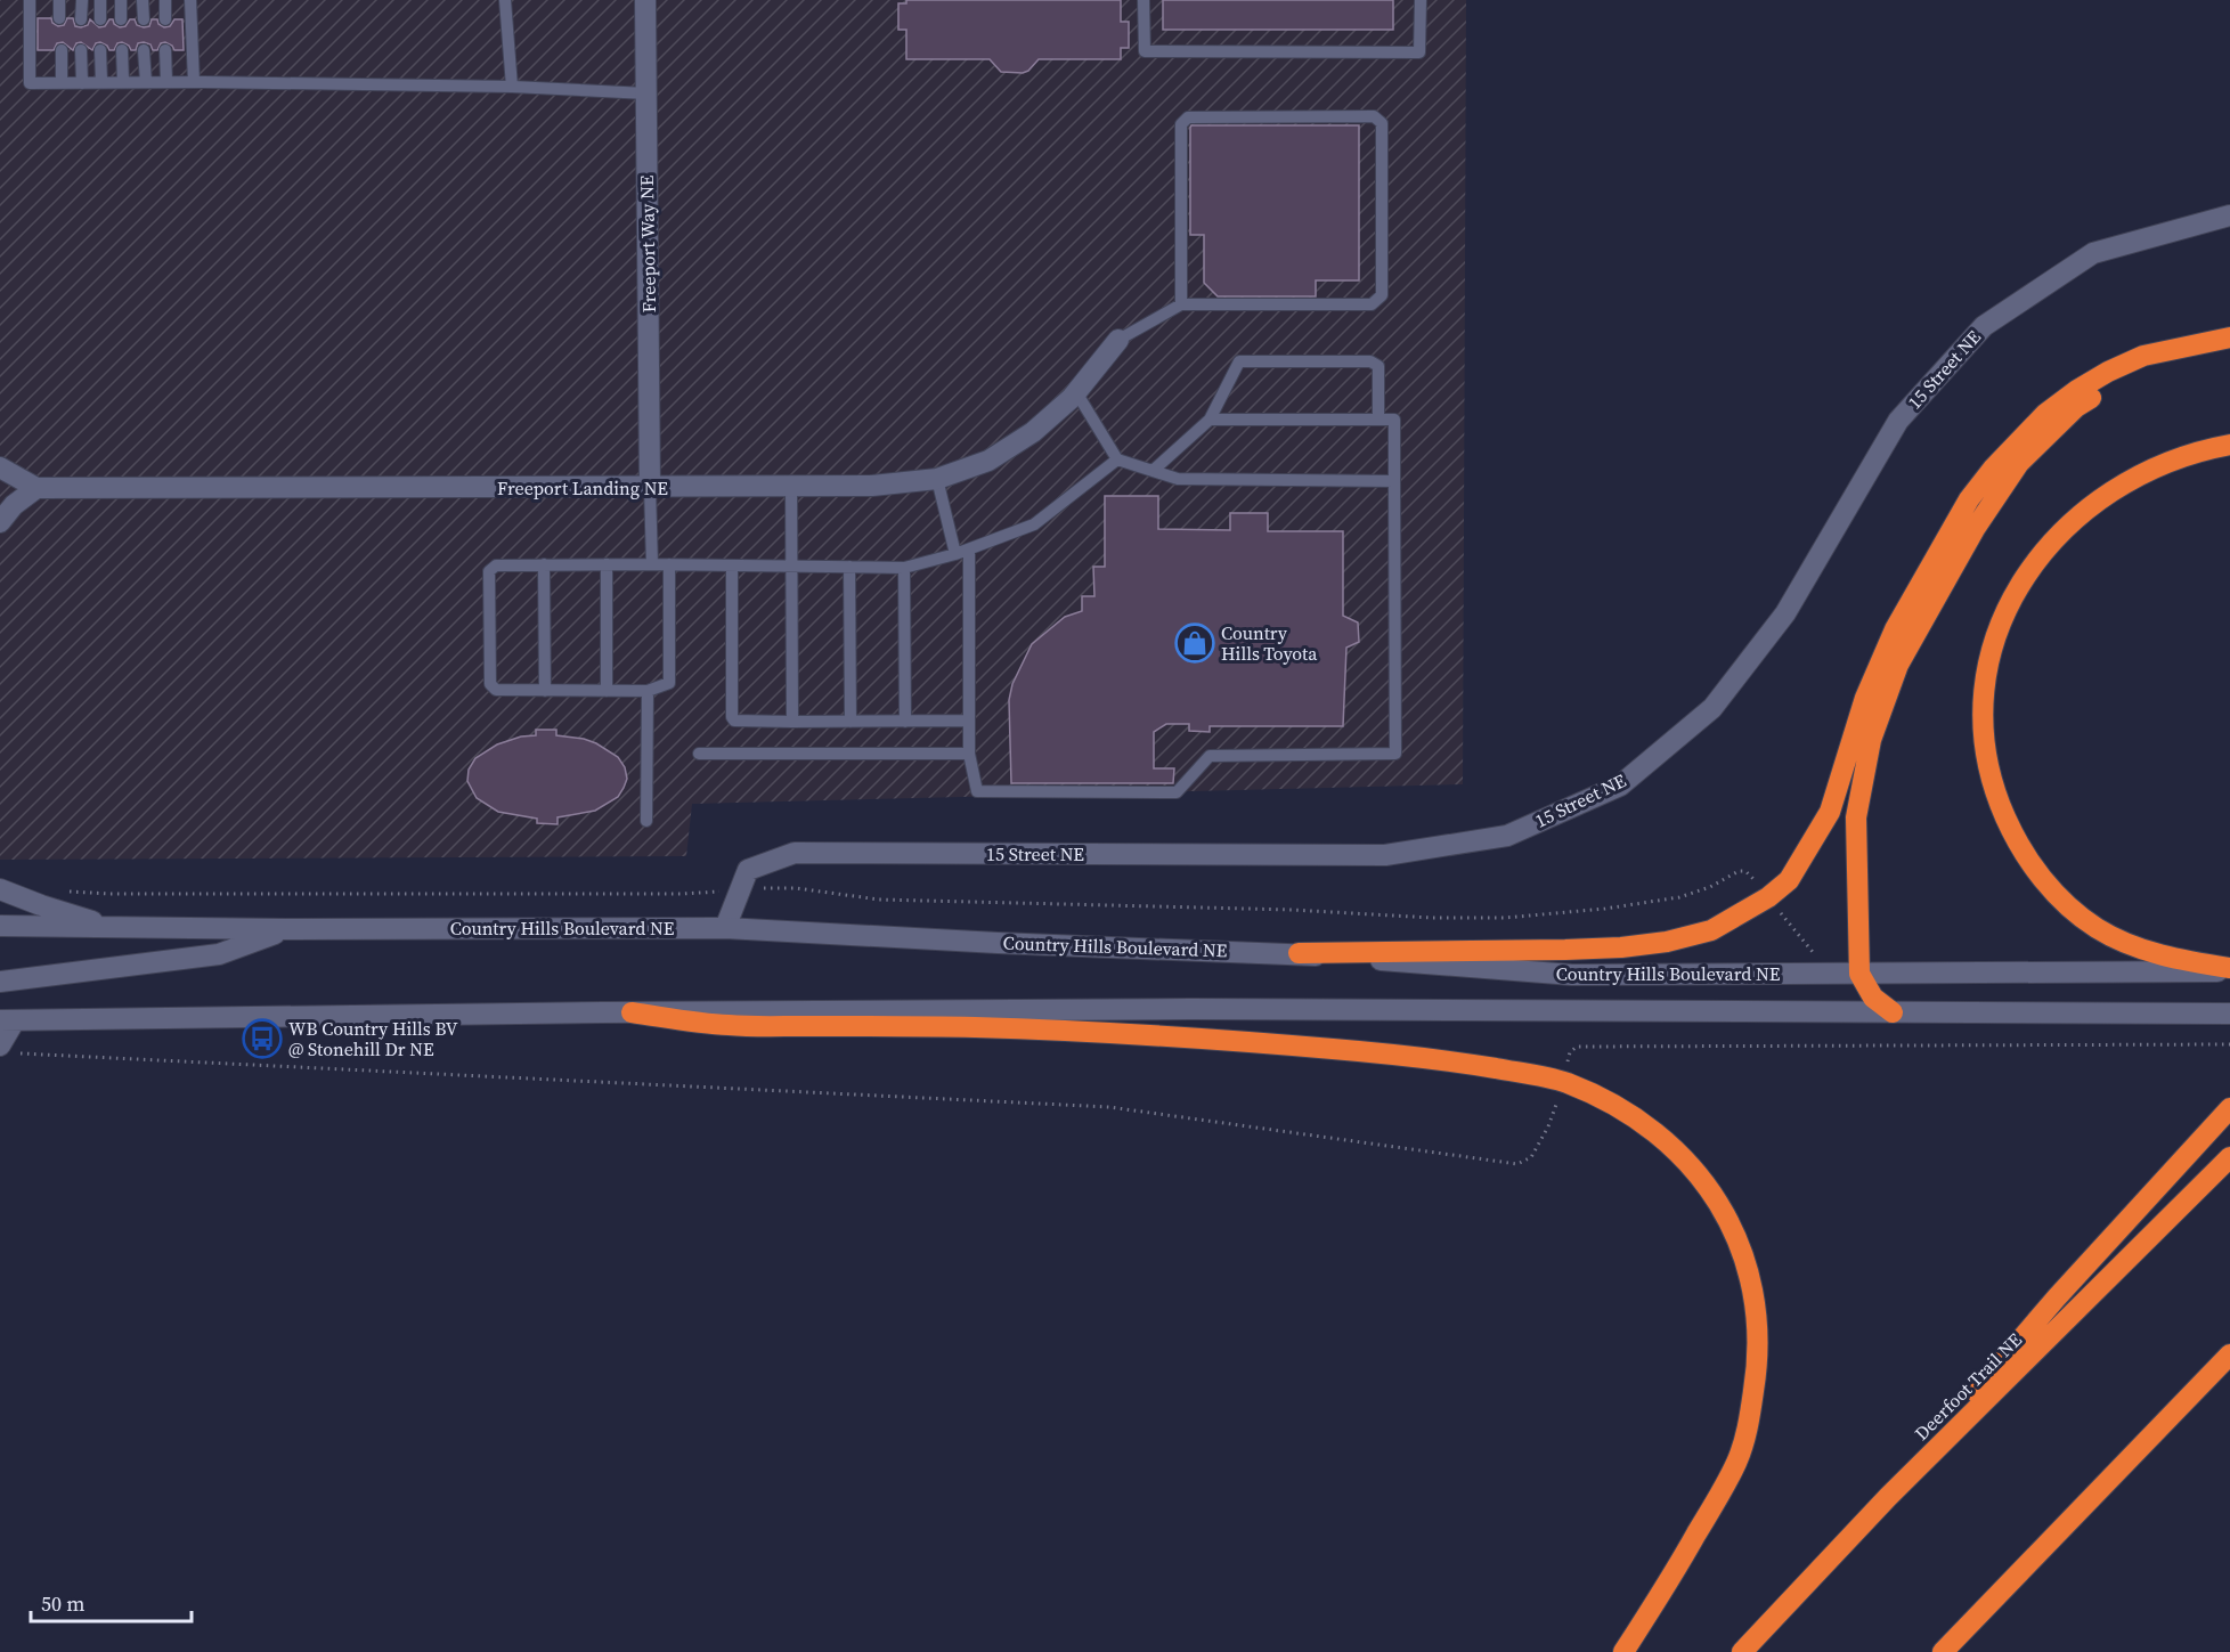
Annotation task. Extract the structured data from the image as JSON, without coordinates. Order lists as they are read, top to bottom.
{
  "streets": {
    "highway": ["Deerfoot Trail NE"],
    "main road": [
      "Freeport Way NE",
      "15 Street NE",
      "Freeport Landing NE",
      "Country Hills Boulevard NE"
    ]
  },
  "crossings": [
    ["Freeport Way NE", "Freeport Landing NE"],
    ["15 Street NE", "Country Hills Boulevard NE"]
  ],
  "places": {
    "shop": ["Country Hills Toyota"],
    "bus stop": ["WB Country Hills BV @ Stonehill Dr NE"]
  },
  "scale_bar": "50 m"
}
